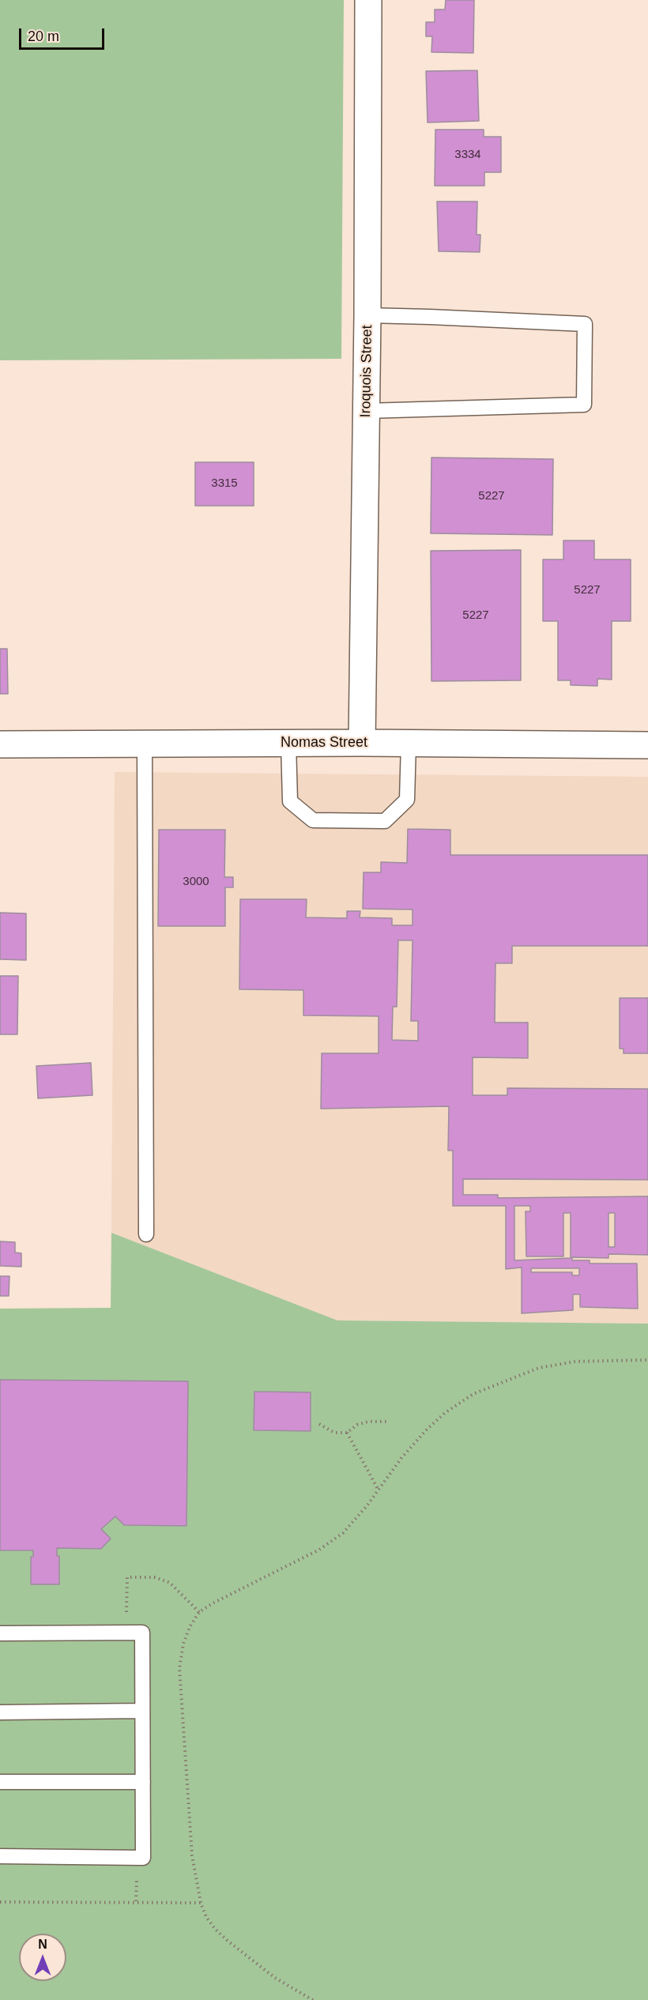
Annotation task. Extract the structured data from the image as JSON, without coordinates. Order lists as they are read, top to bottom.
{
  "streets": {
    "street": ["Iroquois Street", "Nomas Street"]
  },
  "crossings": [
    ["Iroquois Street", "Nomas Street"]
  ],
  "house_numbers": [
    "3334",
    "3315",
    "5227",
    "5227",
    "5227",
    "3000"
  ],
  "scale_bar": "20 m",
  "north": "top"
}
